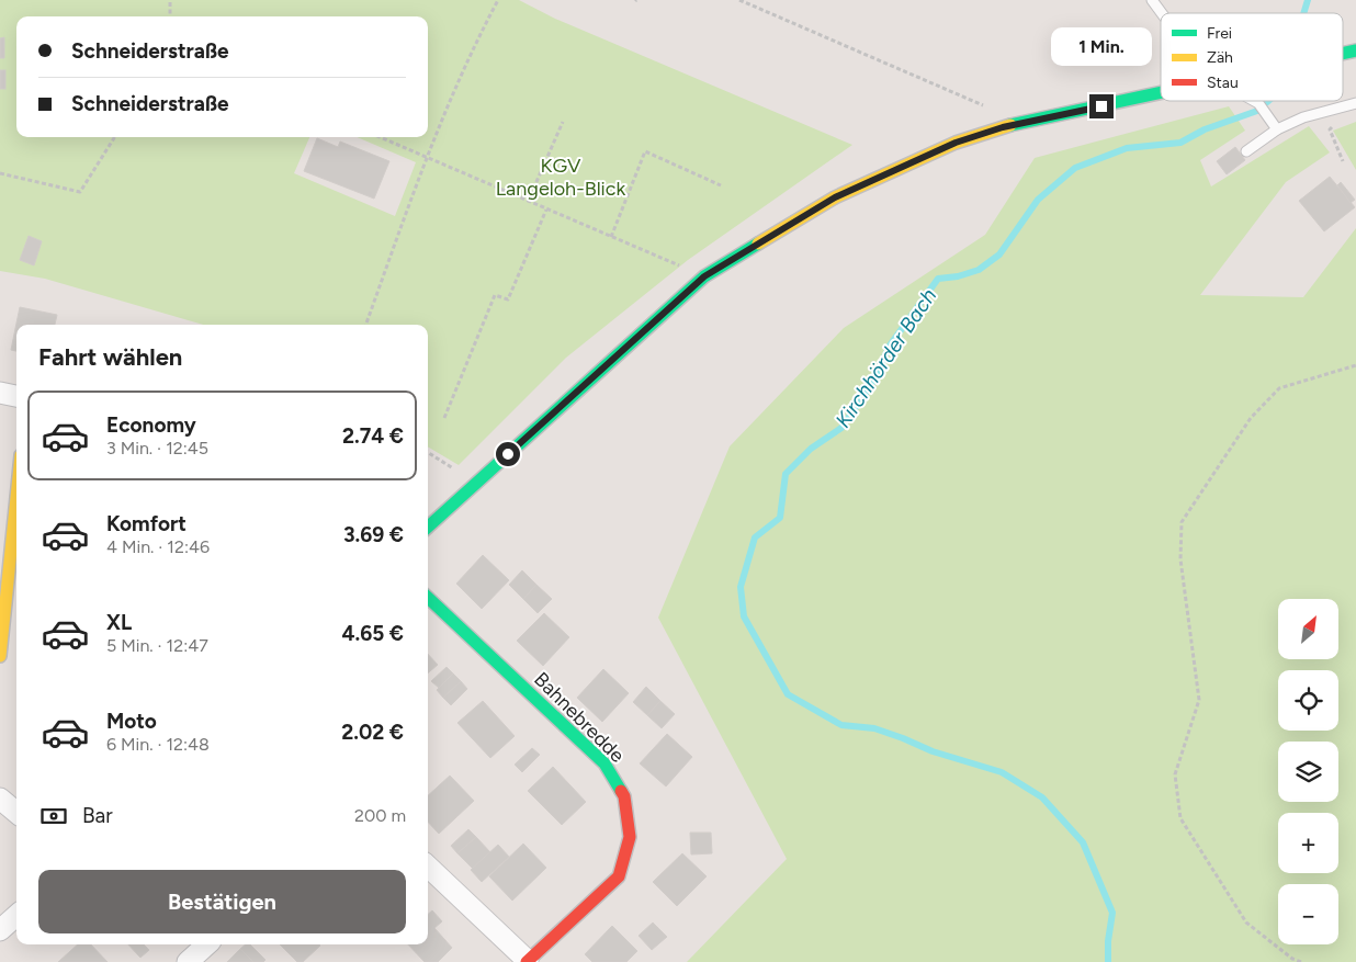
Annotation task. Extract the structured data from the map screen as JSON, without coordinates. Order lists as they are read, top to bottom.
{
  "streets": {
    "street": ["Bahnebredde"]
  },
  "water": ["Kirchhörder Bach"],
  "parks": ["KGV Langeloh-Blick"],
  "legend": ["Frei", "Zäh", "Stau"],
  "north": "top right",
  "page": {
    "banner": ["Schneiderstraße", "Schneiderstraße"],
    "bubble": "1 Min.",
    "heading": "Fahrt wählen",
    "list": [
      {
        "name": "Economy",
        "note": "3 Min. · 12:45",
        "value": "2.74 €"
      },
      {
        "name": "Komfort",
        "note": "4 Min. · 12:46",
        "value": "3.69 €"
      },
      {
        "name": "XL",
        "note": "5 Min. · 12:47",
        "value": "4.65 €"
      },
      {
        "name": "Moto",
        "note": "6 Min. · 12:48",
        "value": "2.02 €"
      }
    ],
    "map_buttons": ["+", "−"],
    "pay": ["Bar", "200 m"],
    "buttons": "Bestätigen"
  }
}
